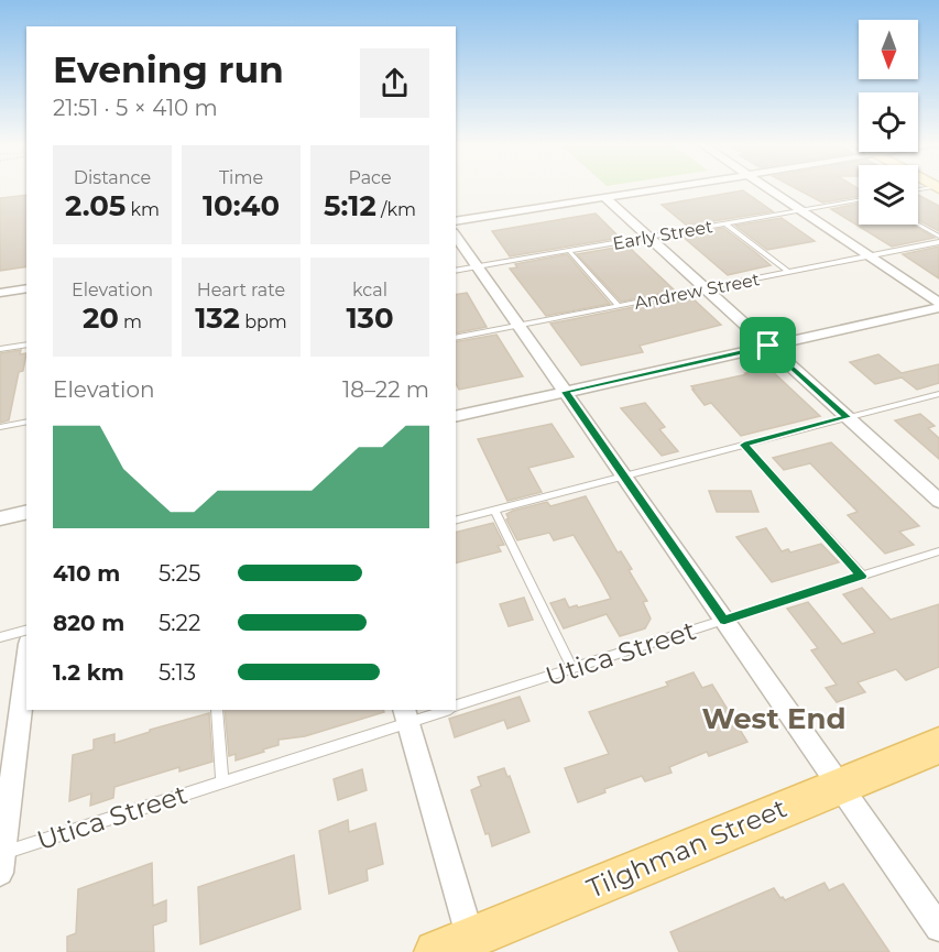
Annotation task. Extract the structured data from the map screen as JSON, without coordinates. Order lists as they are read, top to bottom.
{
  "streets": {
    "main road": ["Tilghman Street"],
    "lane": ["Early Street", "Andrew Street", "Utica Street"]
  },
  "districts": ["West End"],
  "north": "bottom",
  "page": {
    "heading": ["Evening run", "21:51 · 5 × 410 m"],
    "stats": [
      ["Distance", "2.05 km"],
      ["Time", "10:40"],
      ["Pace", "5:12 /km"],
      ["Elevation", "20 m"],
      ["Heart rate", "132 bpm"],
      ["kcal", "130"]
    ],
    "chart": ["Elevation", "18–22 m"],
    "list": [
      {
        "name": "410 m",
        "note": "5:25"
      },
      {
        "name": "820 m",
        "note": "5:22"
      },
      {
        "name": "1.2 km",
        "note": "5:13"
      }
    ]
  }
}
